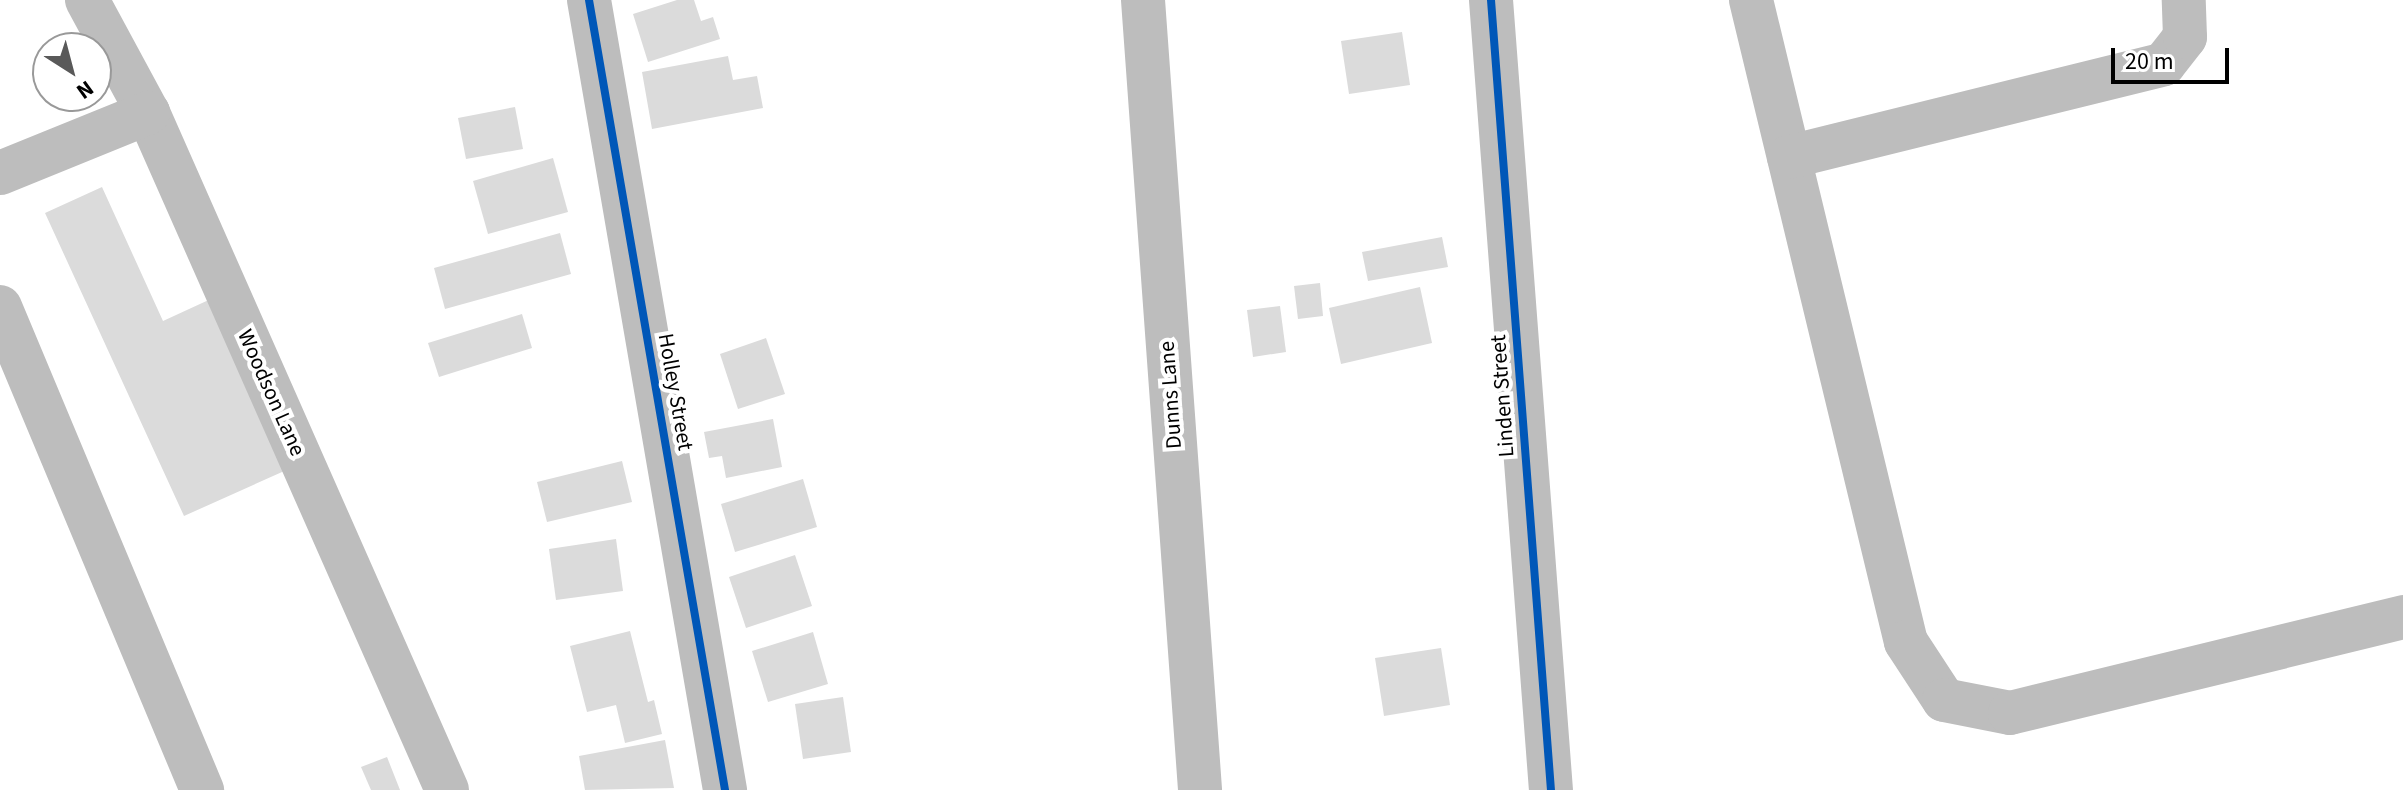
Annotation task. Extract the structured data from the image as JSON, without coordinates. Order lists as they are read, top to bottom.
{
  "streets": {
    "street": [
      "Holley Street",
      "Woodson Lane",
      "Dunns Lane",
      "Linden Street"
    ]
  },
  "scale_bar": "20 m",
  "north": "bottom right"
}
